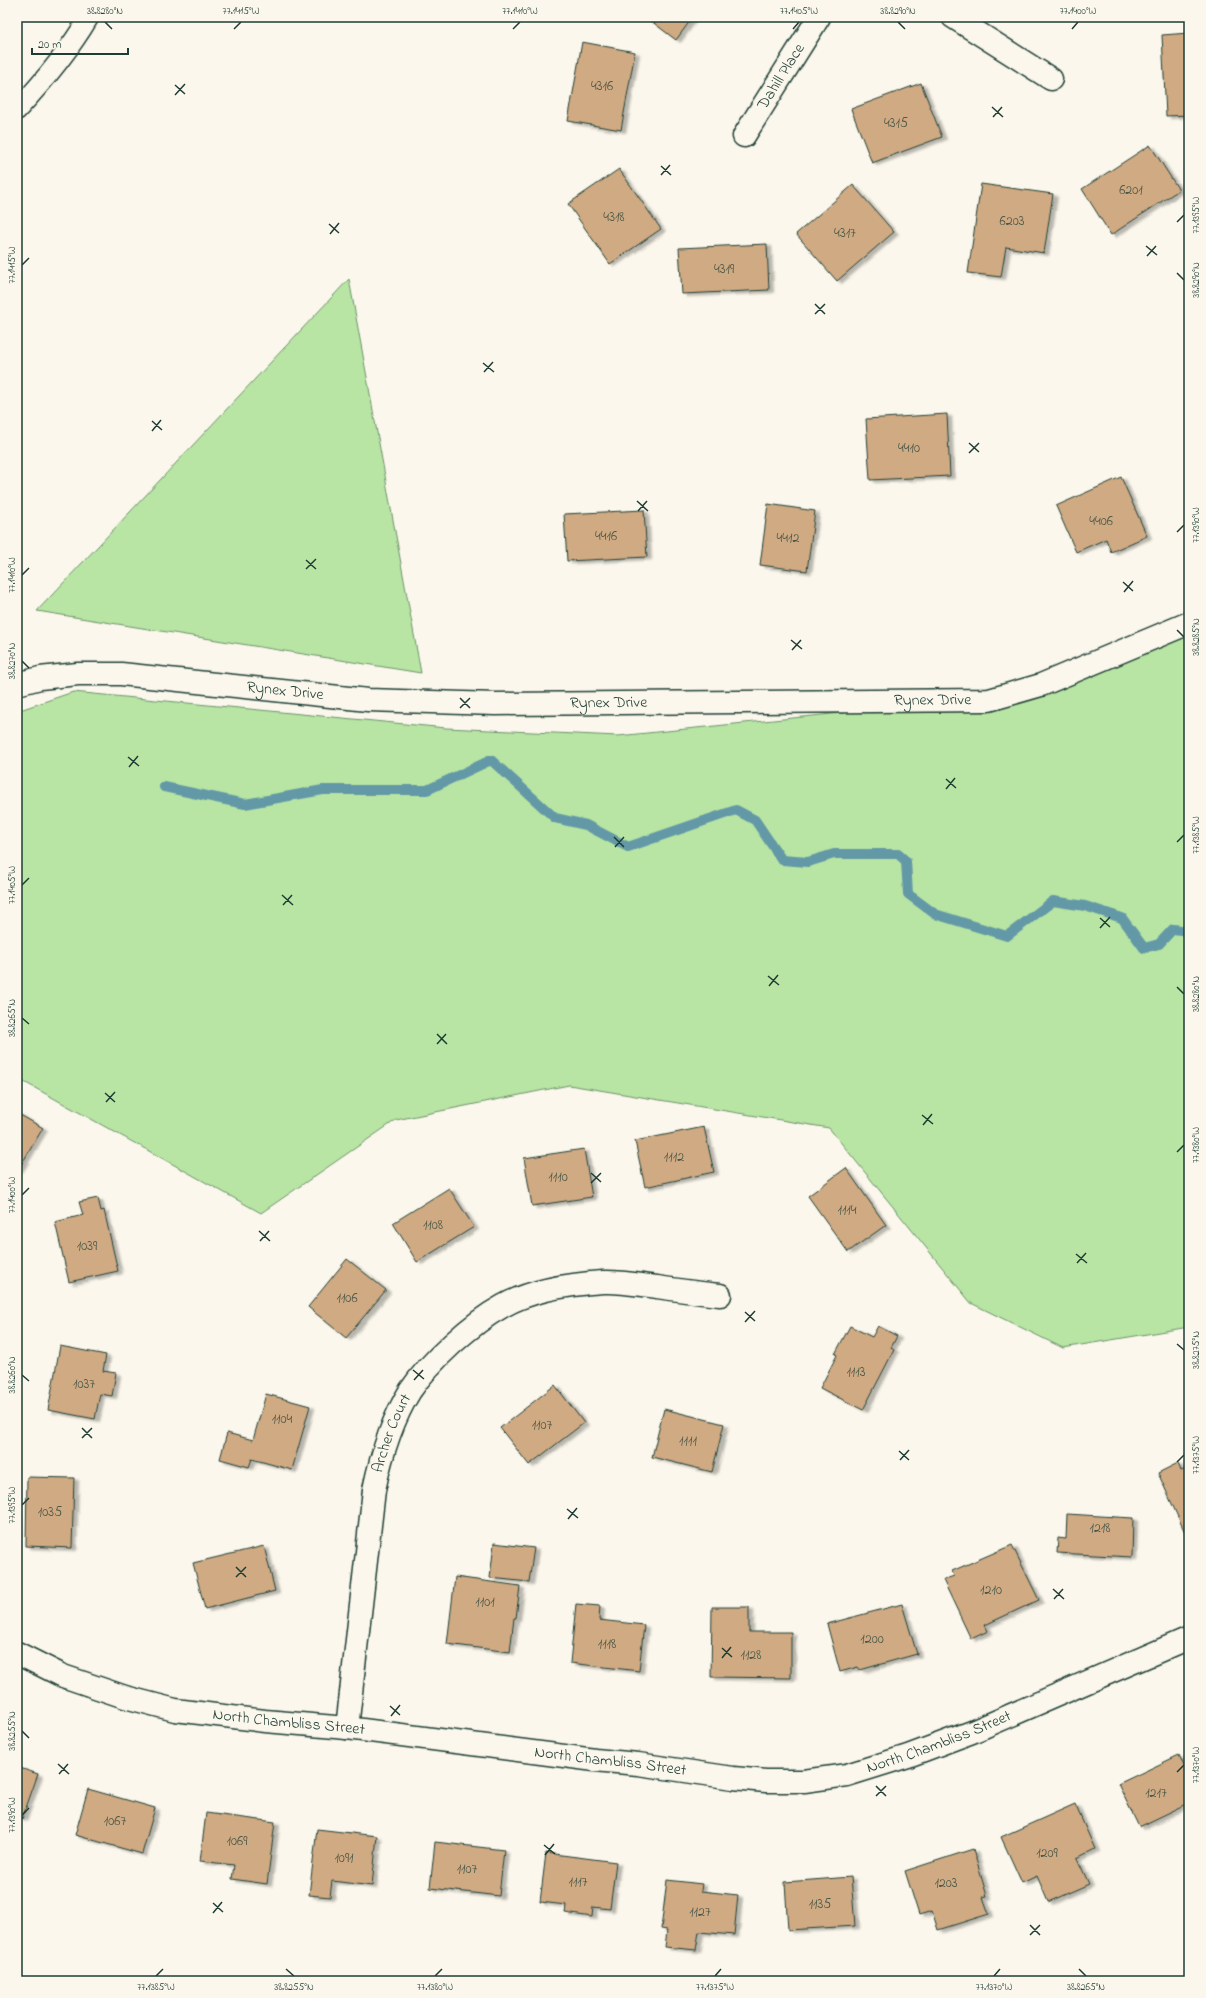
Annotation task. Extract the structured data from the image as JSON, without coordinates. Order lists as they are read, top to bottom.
{
  "streets": {
    "street": [
      "Dahill Place",
      "Rynex Drive",
      "Archer Court",
      "North Chambliss Street"
    ]
  },
  "crossings": [
    ["Archer Court", "North Chambliss Street"]
  ],
  "house_numbers": [
    "4316",
    "4315",
    "6201",
    "4318",
    "6203",
    "4317",
    "4319",
    "4410",
    "4406",
    "4416",
    "4412",
    "1112",
    "1110",
    "1114",
    "1108",
    "1039",
    "1106",
    "1113",
    "1037",
    "1104",
    "1107",
    "1111",
    "1035",
    "1218",
    "1210",
    "1101",
    "1200",
    "1118",
    "1128",
    "1217",
    "1067",
    "1069",
    "1209",
    "1091",
    "1107",
    "1117",
    "1203",
    "1135",
    "1127"
  ],
  "scale_bar": "20 m",
  "coordinates": [
    "38.8280°N",
    "77.1415°W",
    "77.1410°W",
    "77.1405°W",
    "38.8290°N",
    "77.1400°W",
    "77.1395°W",
    "77.1390°W",
    "38.8285°N",
    "38.8270°N",
    "77.1385°W",
    "38.8265°N",
    "77.1380°W",
    "38.8275°N",
    "38.8260°N",
    "77.1375°W",
    "38.8255°N",
    "77.1370°W"
  ]
}
